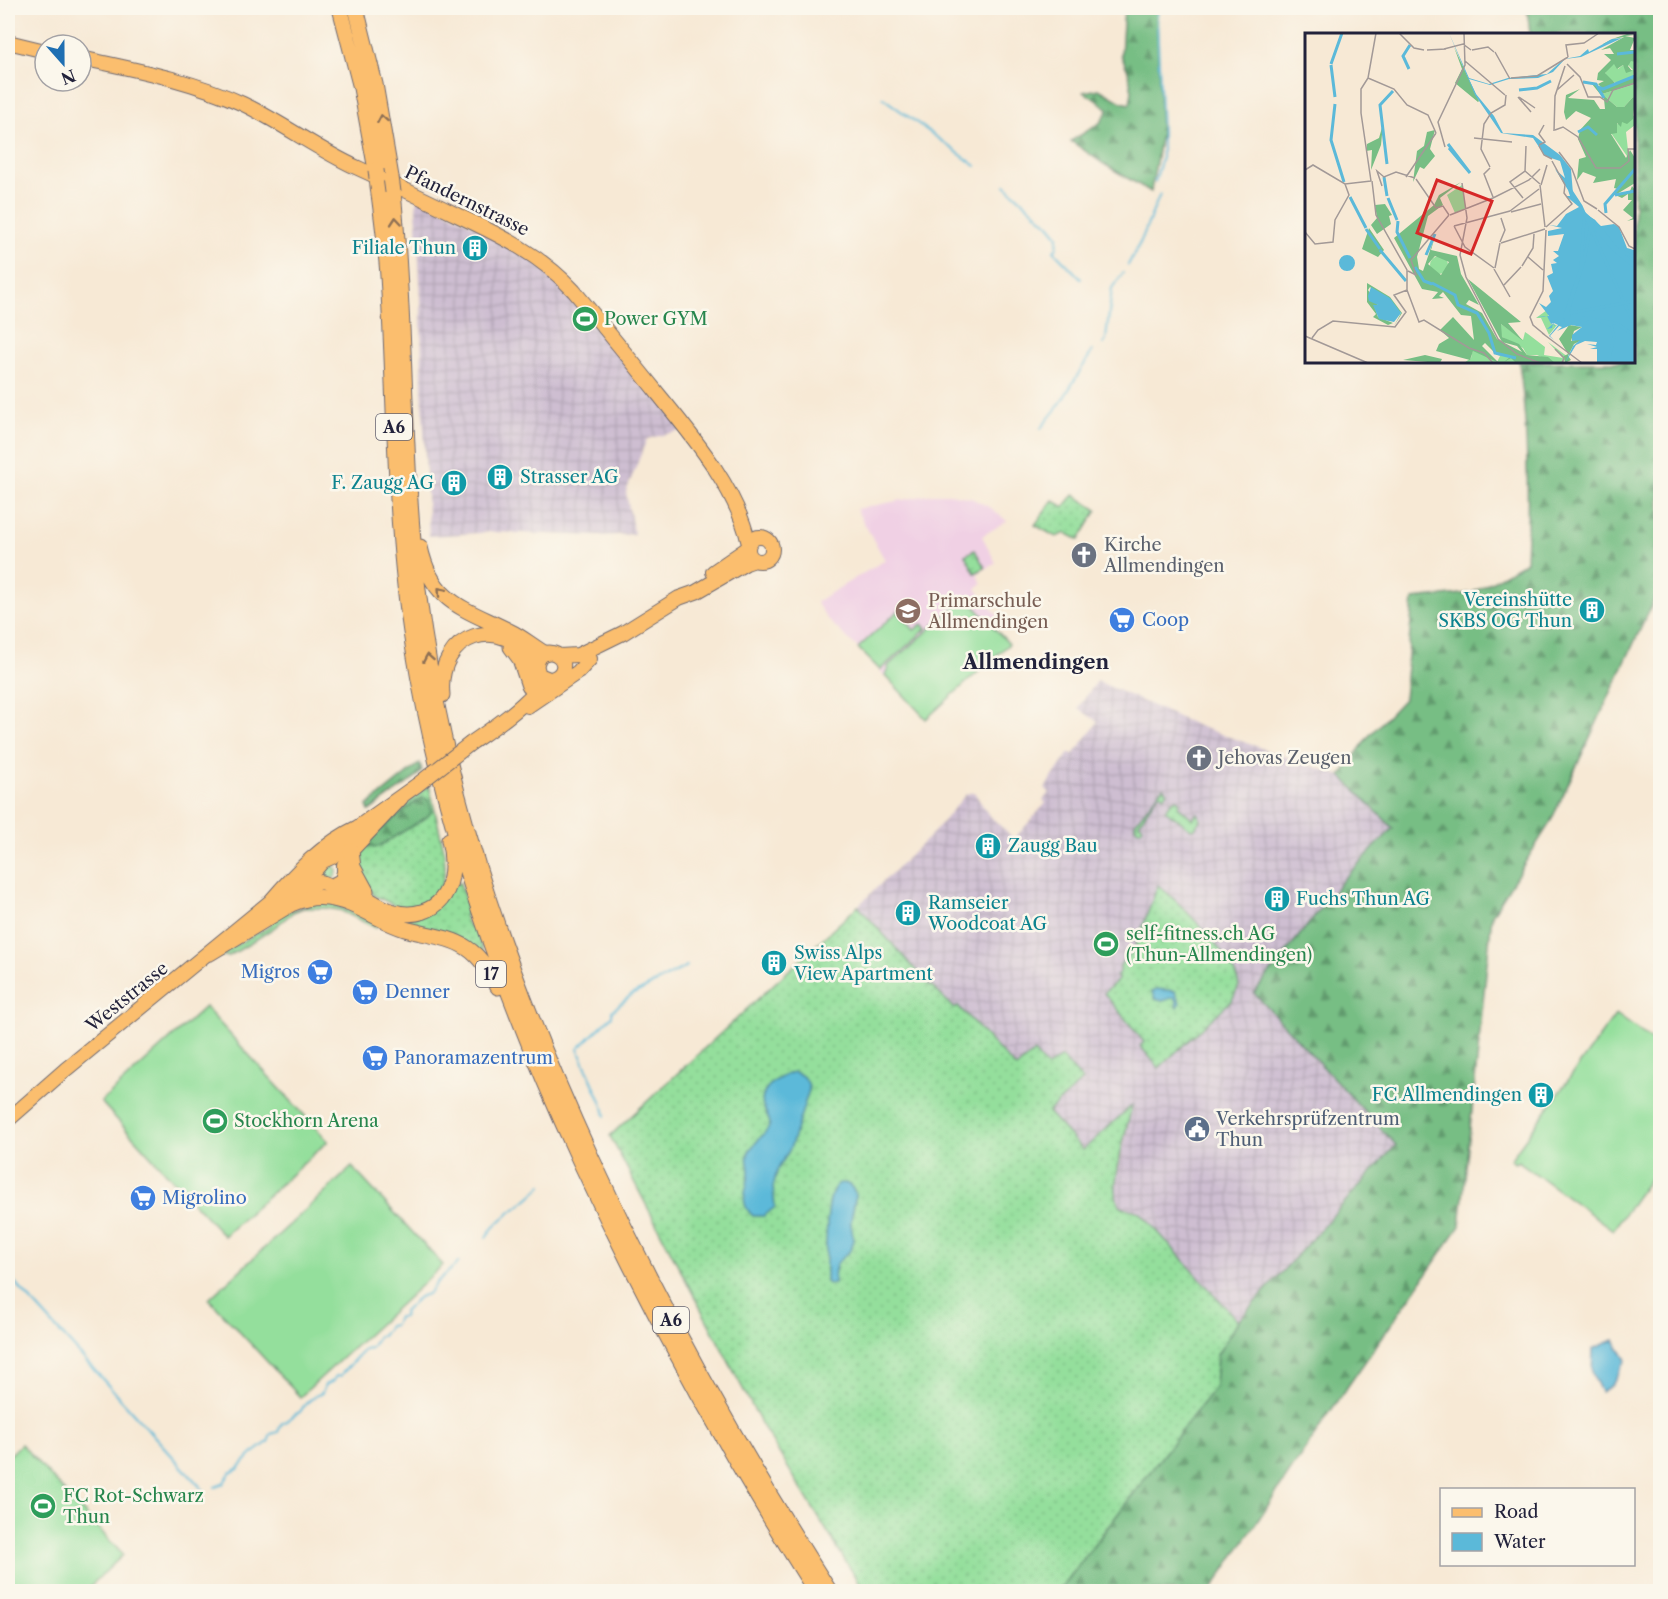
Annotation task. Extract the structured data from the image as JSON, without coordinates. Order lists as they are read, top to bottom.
{
  "streets": {
    "highway": ["A6", "17"],
    "main road": ["Pfandernstrasse", "Weststrasse"]
  },
  "crossings": [
    ["Pfandernstrasse", "Weststrasse"],
    ["A6", "17"],
    ["A6", "Weststrasse"]
  ],
  "districts": ["Allmendingen"],
  "places": {
    "building": [
      "Filiale Thun",
      "Strasser AG",
      "F. Zaugg AG",
      "Vereinshütte SKBS OG Thun",
      "Zaugg Bau",
      "Fuchs Thun AG",
      "Ramseier Woodcoat AG",
      "Swiss Alps View Apartment",
      "FC Allmendingen"
    ],
    "sports": [
      "Power GYM",
      "self-fitness.ch AG (Thun-Allmendingen)",
      "Stockhorn Arena",
      "FC Rot-Schwarz Thun"
    ],
    "church": ["Kirche Allmendingen", "Jehovas Zeugen"],
    "school or university": ["Primarschule Allmendingen"],
    "supermarket": [
      "Coop",
      "Migros",
      "Denner",
      "Panoramazentrum",
      "Migrolino"
    ],
    "public building": ["Verkehrsprüfzentrum Thun"]
  },
  "legend": ["Road", "Water"],
  "north": "bottom"
}
